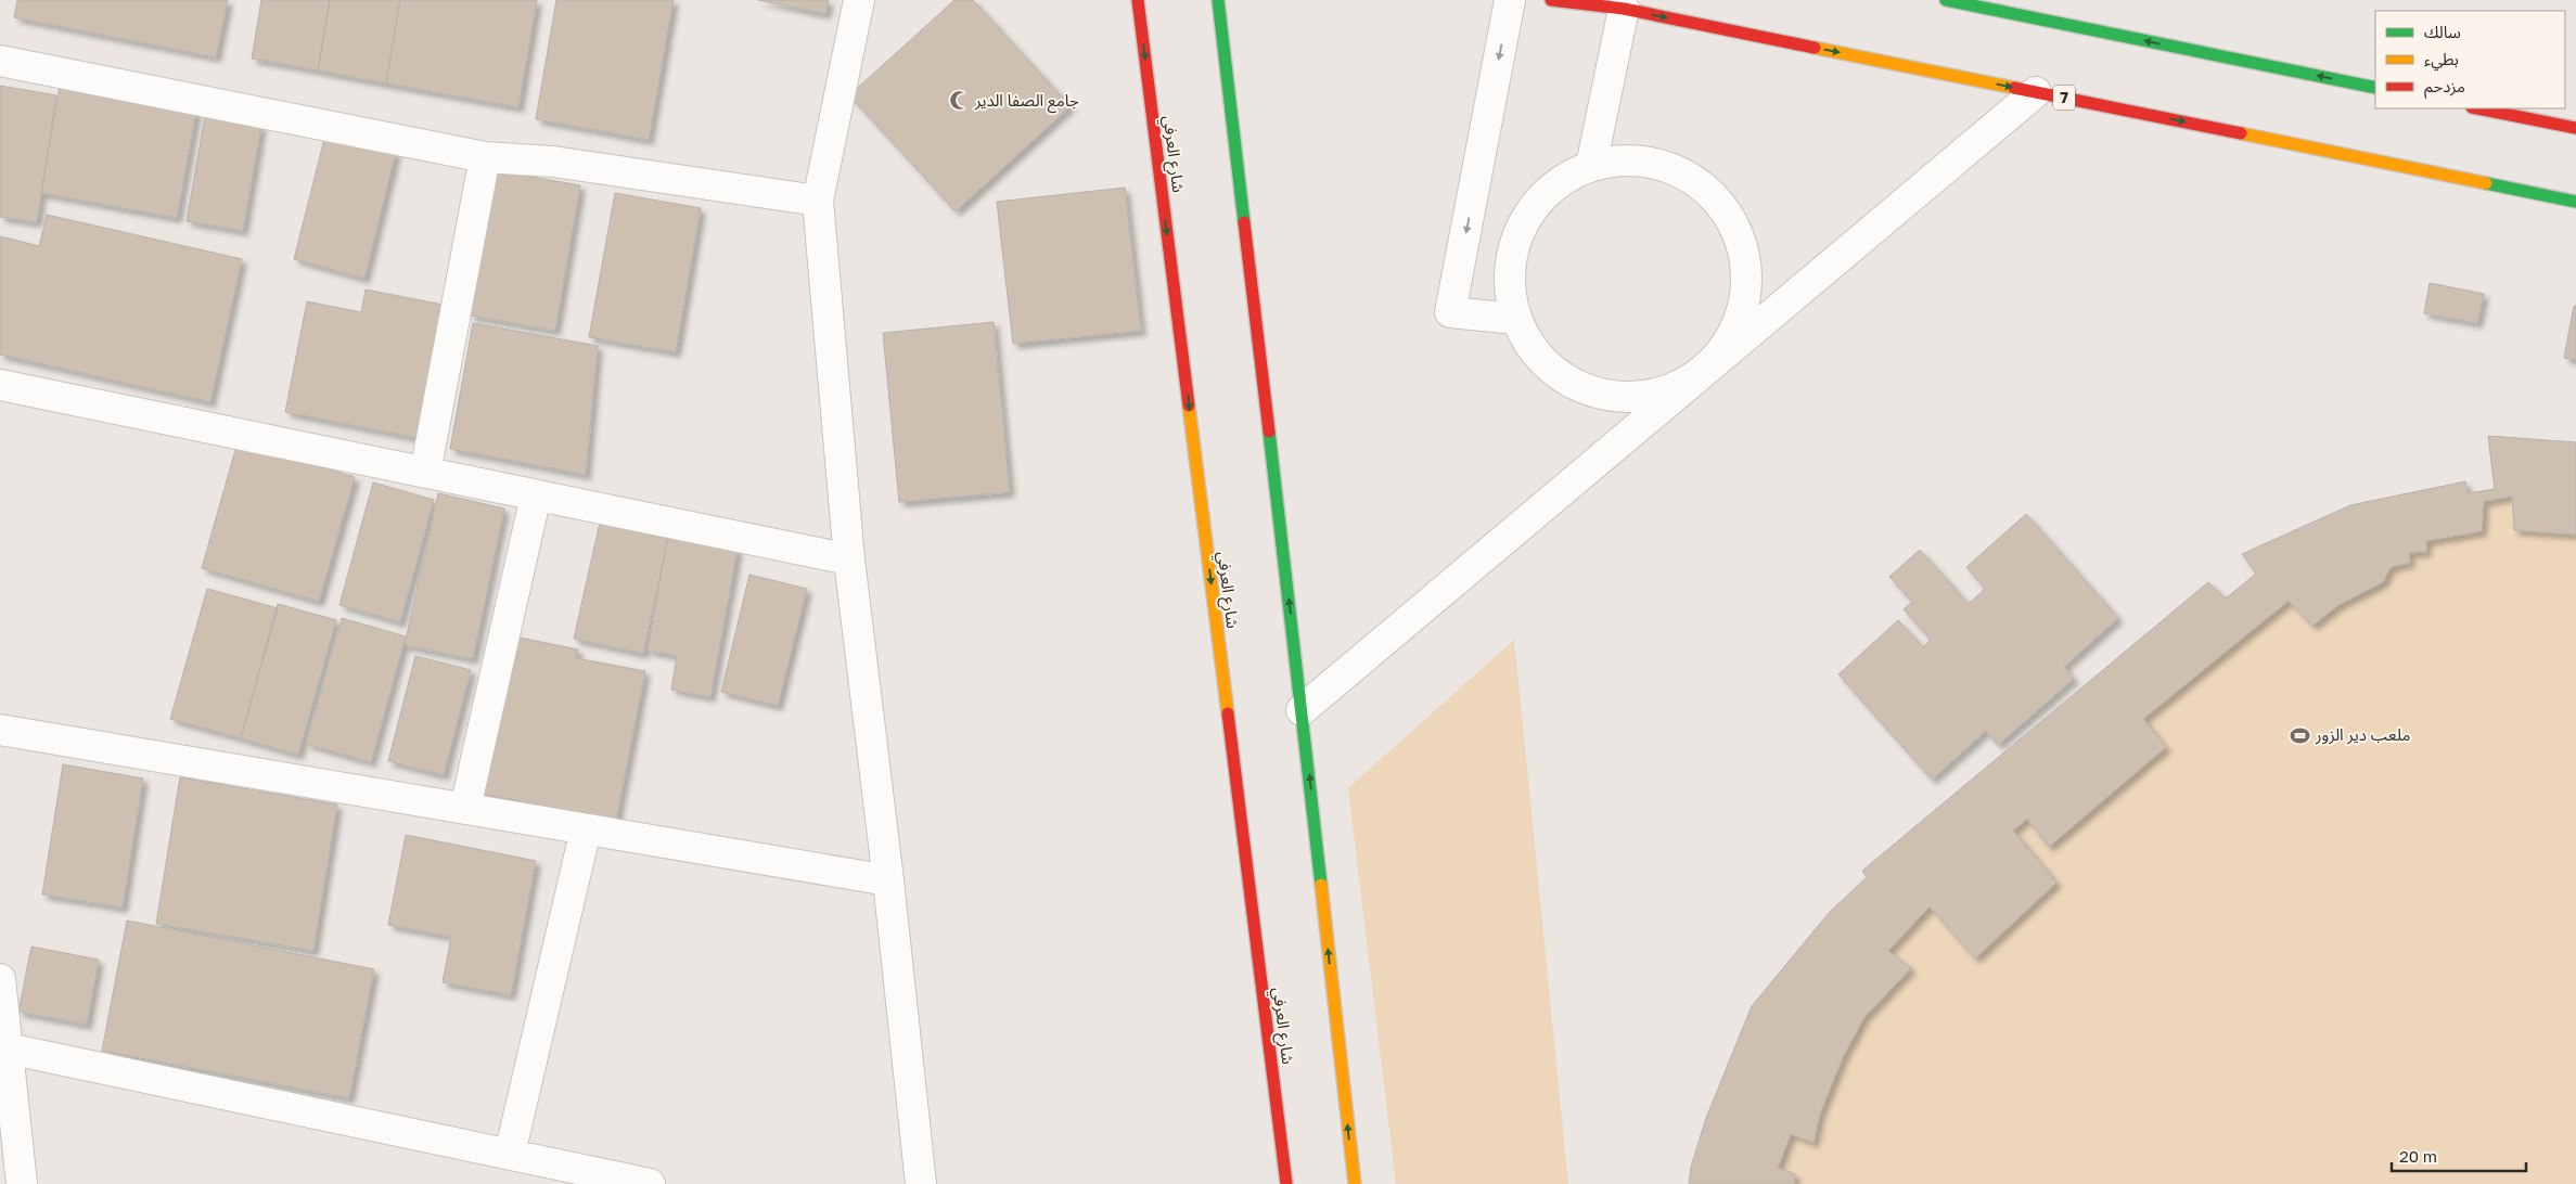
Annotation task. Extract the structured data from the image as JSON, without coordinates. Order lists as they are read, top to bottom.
{
  "streets": {
    "street": ["7", "شارع العرفي"]
  },
  "places": {
    "mosque": ["جامع الصفا الدير"],
    "sports": ["ملعب دير الزور"]
  },
  "legend": ["سالك", "بطيء", "مزدحم"],
  "scale_bar": "20 m"
}
